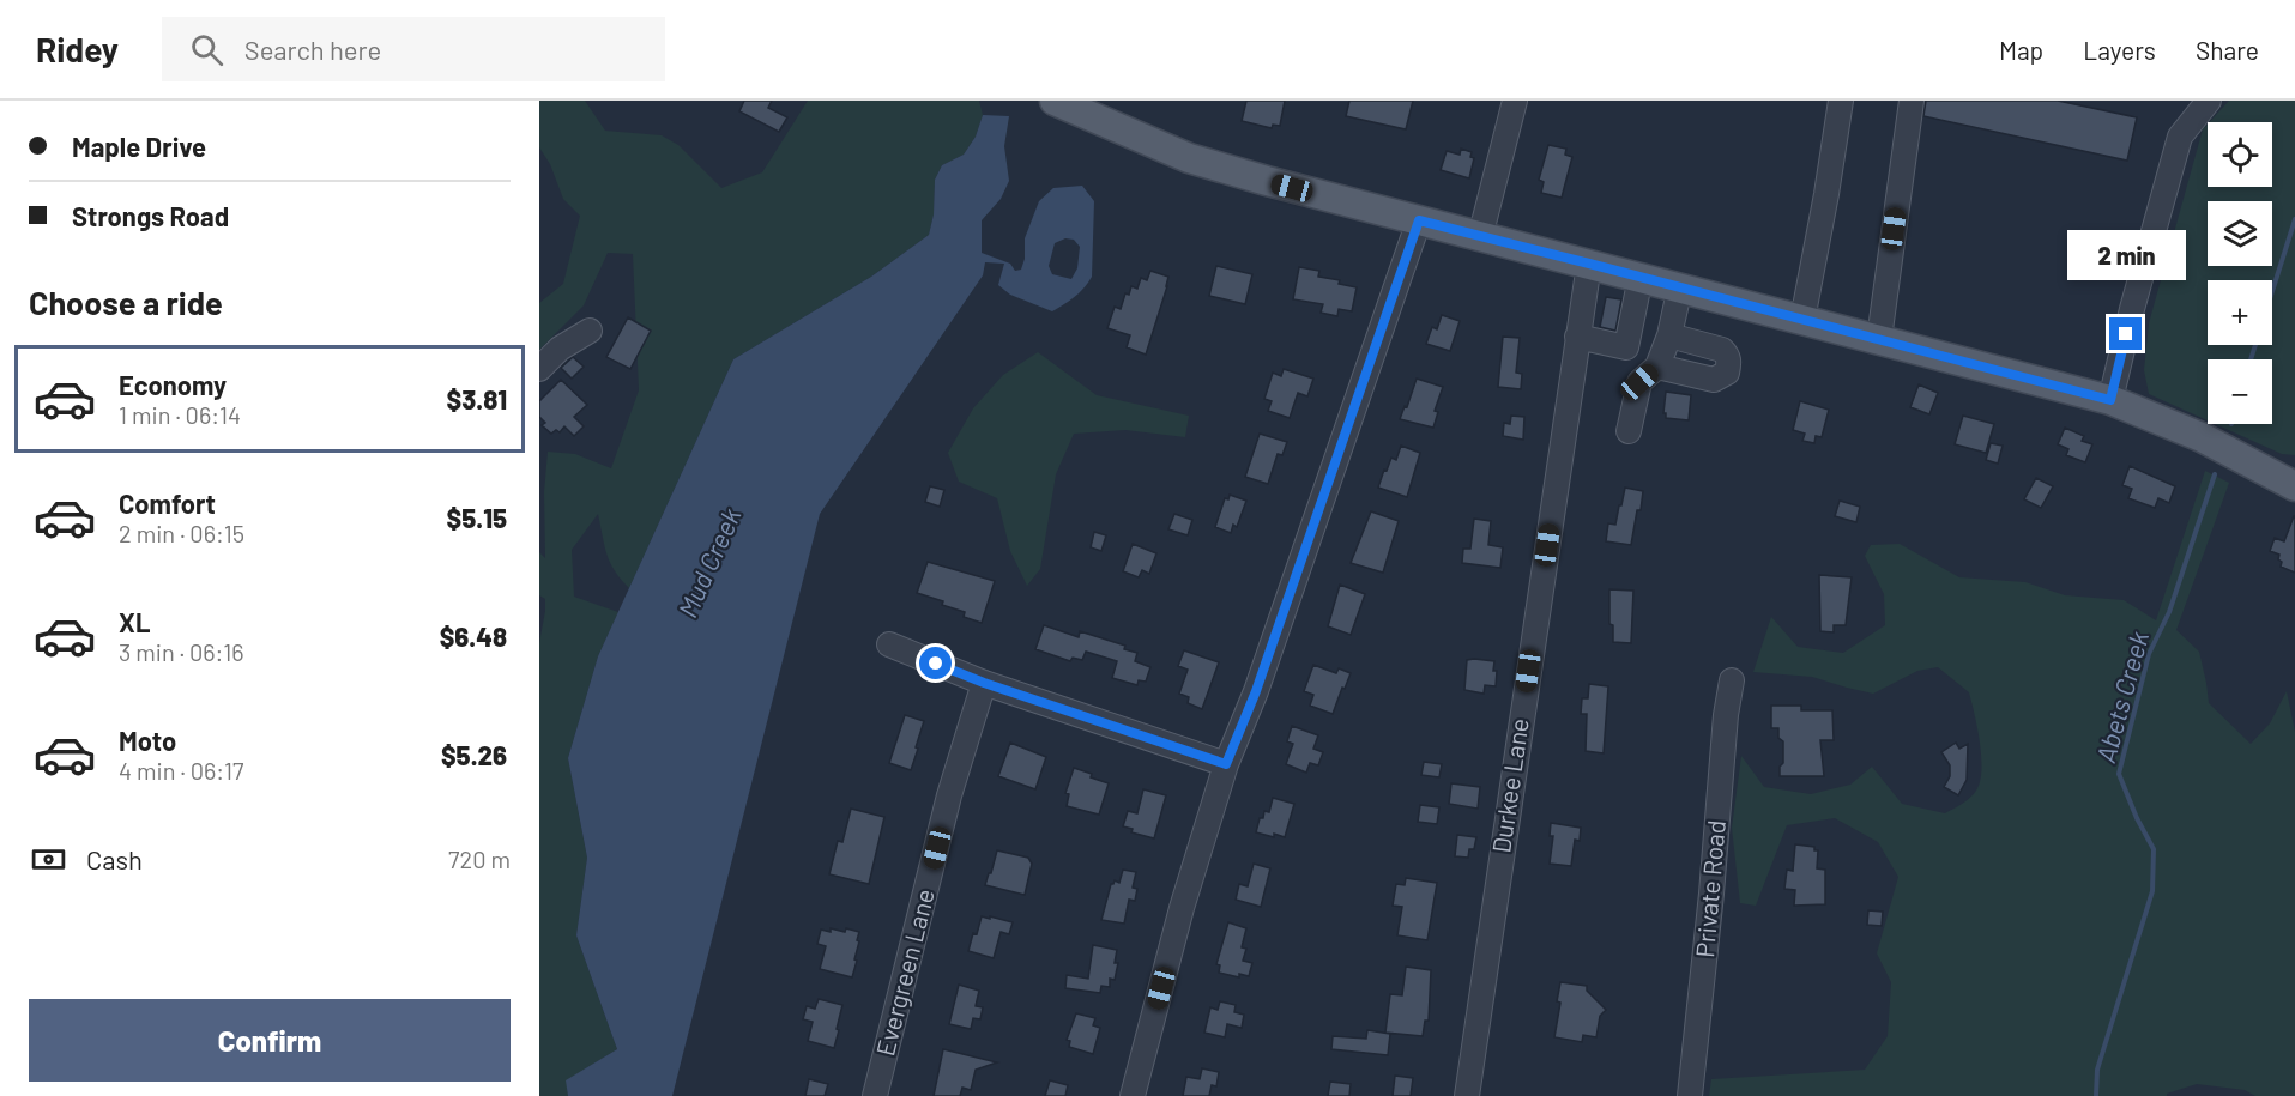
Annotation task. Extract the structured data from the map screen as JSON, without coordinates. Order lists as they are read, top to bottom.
{
  "streets": {
    "street": ["Durkee Lane", "Private Road", "Evergreen Lane"]
  },
  "water": ["Mud Creek", "Abets Creek"],
  "page": {
    "header": "Ridey",
    "search": "Search here",
    "nav": ["Map", "Layers", "Share"],
    "banner": ["Maple Drive", "Strongs Road"],
    "map_buttons": ["+", "−"],
    "bubble": "2 min",
    "heading": "Choose a ride",
    "list": [
      {
        "name": "Economy",
        "note": "1 min · 06:14",
        "value": "$3.81"
      },
      {
        "name": "Comfort",
        "note": "2 min · 06:15",
        "value": "$5.15"
      },
      {
        "name": "XL",
        "note": "3 min · 06:16",
        "value": "$6.48"
      },
      {
        "name": "Moto",
        "note": "4 min · 06:17",
        "value": "$5.26"
      }
    ],
    "pay": ["Cash", "720 m"],
    "buttons": "Confirm"
  }
}
